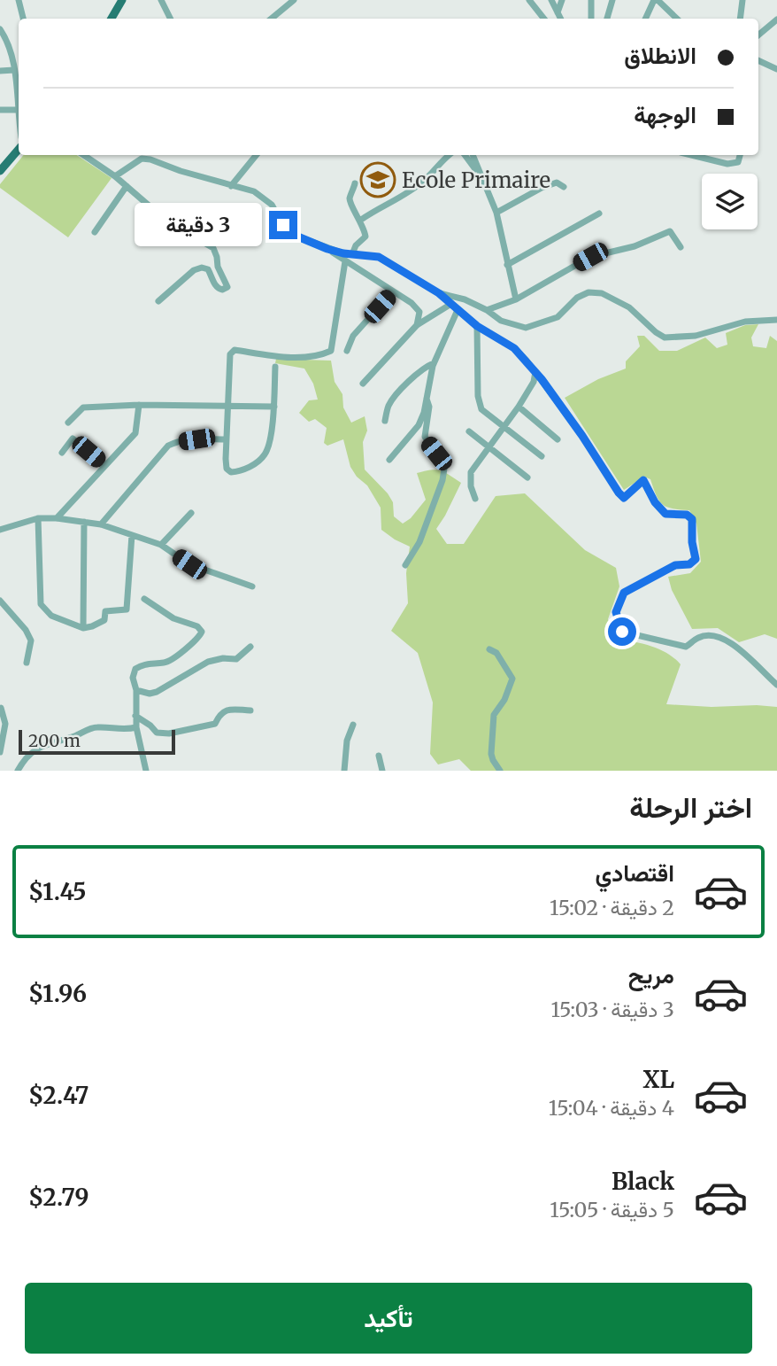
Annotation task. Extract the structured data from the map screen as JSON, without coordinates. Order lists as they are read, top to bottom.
{
  "places": {
    "school or university": ["Ecole Primaire"]
  },
  "scale_bar": "200 m",
  "page": {
    "banner": ["الانطلاق", "الوجهة"],
    "bubble": "3 دقيقة",
    "scale": "200 m",
    "heading": "اختر الرحلة",
    "list": [
      {
        "name": "اقتصادي",
        "note": "2 دقيقة · 15:02",
        "value": "$1.45"
      },
      {
        "name": "مريح",
        "note": "3 دقيقة · 15:03",
        "value": "$1.96"
      },
      {
        "name": "XL",
        "note": "4 دقيقة · 15:04",
        "value": "$2.47"
      },
      {
        "name": "Black",
        "note": "5 دقيقة · 15:05",
        "value": "$2.79"
      }
    ],
    "buttons": "تأكيد"
  }
}
